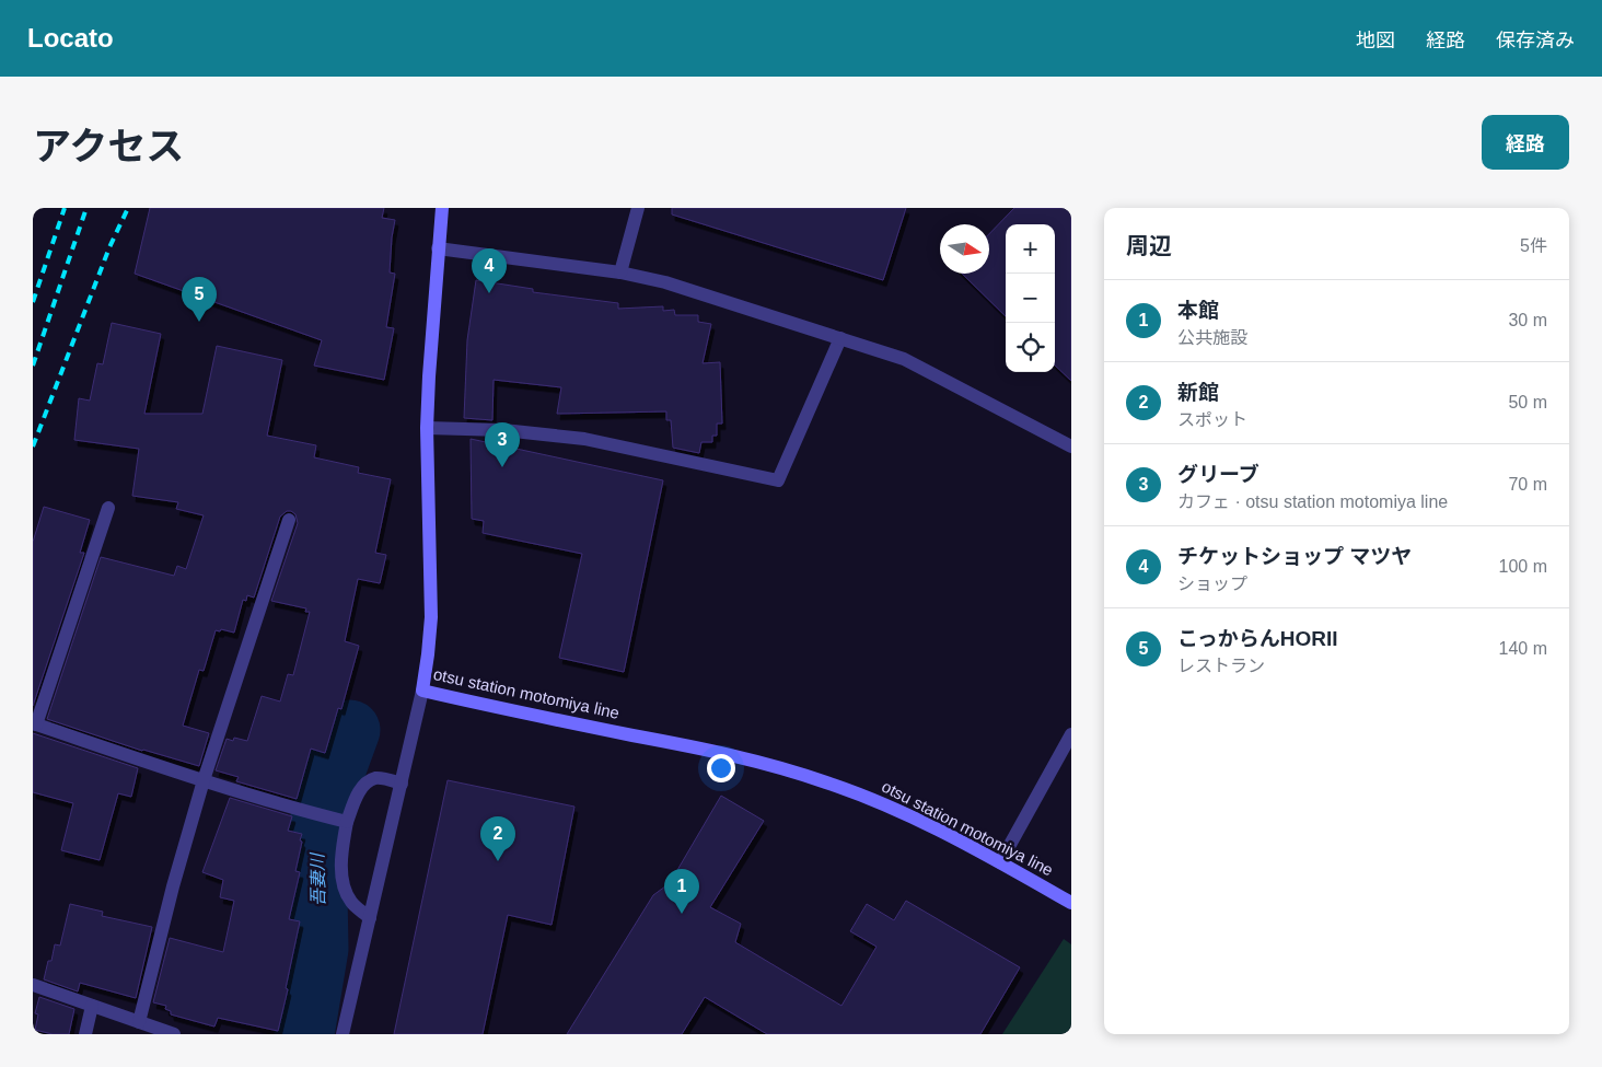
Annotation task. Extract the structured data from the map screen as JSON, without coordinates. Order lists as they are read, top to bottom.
{
  "streets": {
    "main road": ["otsu station motomiya line"]
  },
  "water": ["吾妻川"],
  "north": "right",
  "page": {
    "header": "Locato",
    "nav": ["地図", "経路", "保存済み"],
    "title": "アクセス",
    "buttons": "経路",
    "heading": ["周辺", "5件"],
    "map_buttons": ["+", "−"],
    "pins": [
      "4",
      "5",
      "3",
      "2",
      "1"
    ],
    "list": [
      {
        "mark": "1",
        "name": "本館",
        "note": "公共施設",
        "value": "30 m"
      },
      {
        "mark": "2",
        "name": "新館",
        "note": "スポット",
        "value": "50 m"
      },
      {
        "mark": "3",
        "name": "グリーブ",
        "note": "カフェ · otsu station motomiya line",
        "value": "70 m"
      },
      {
        "mark": "4",
        "name": "チケットショップ マツヤ",
        "note": "ショップ",
        "value": "100 m"
      },
      {
        "mark": "5",
        "name": "こっからんHORII",
        "note": "レストラン",
        "value": "140 m"
      }
    ]
  }
}
